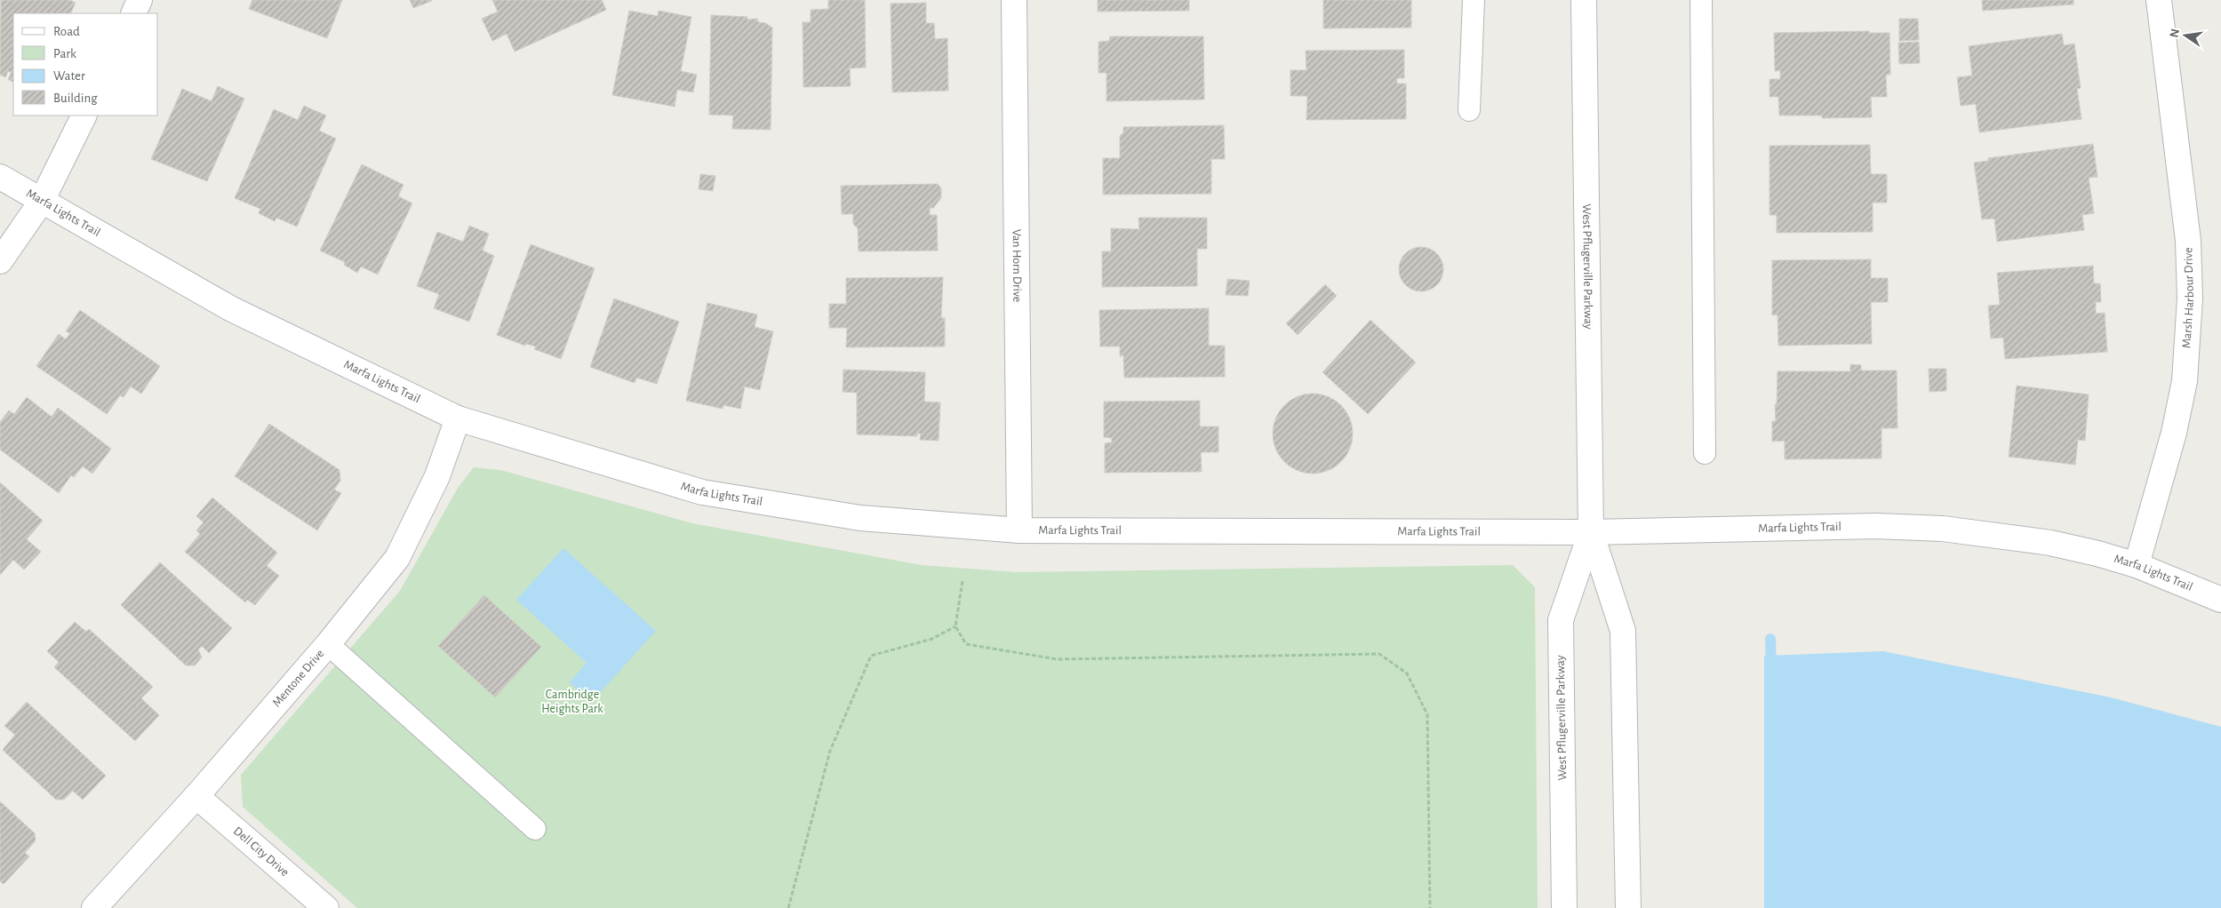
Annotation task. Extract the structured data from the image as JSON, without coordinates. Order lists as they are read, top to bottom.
{
  "streets": {
    "street": [
      "Marfa Lights Trail",
      "Van Horn Drive",
      "West Pflugerville Parkway",
      "Marsh Harbour Drive",
      "Mentone Drive",
      "Dell City Drive"
    ]
  },
  "crossings": [
    ["Marfa Lights Trail", "Van Horn Drive"],
    ["Marfa Lights Trail", "West Pflugerville Parkway"],
    ["Marfa Lights Trail", "Marsh Harbour Drive"],
    ["Marfa Lights Trail", "Mentone Drive"],
    ["Mentone Drive", "Dell City Drive"]
  ],
  "parks": ["Cambridge Heights Park"],
  "legend": [
    "Road",
    "Park",
    "Water",
    "Building"
  ],
  "north": "left"
}
